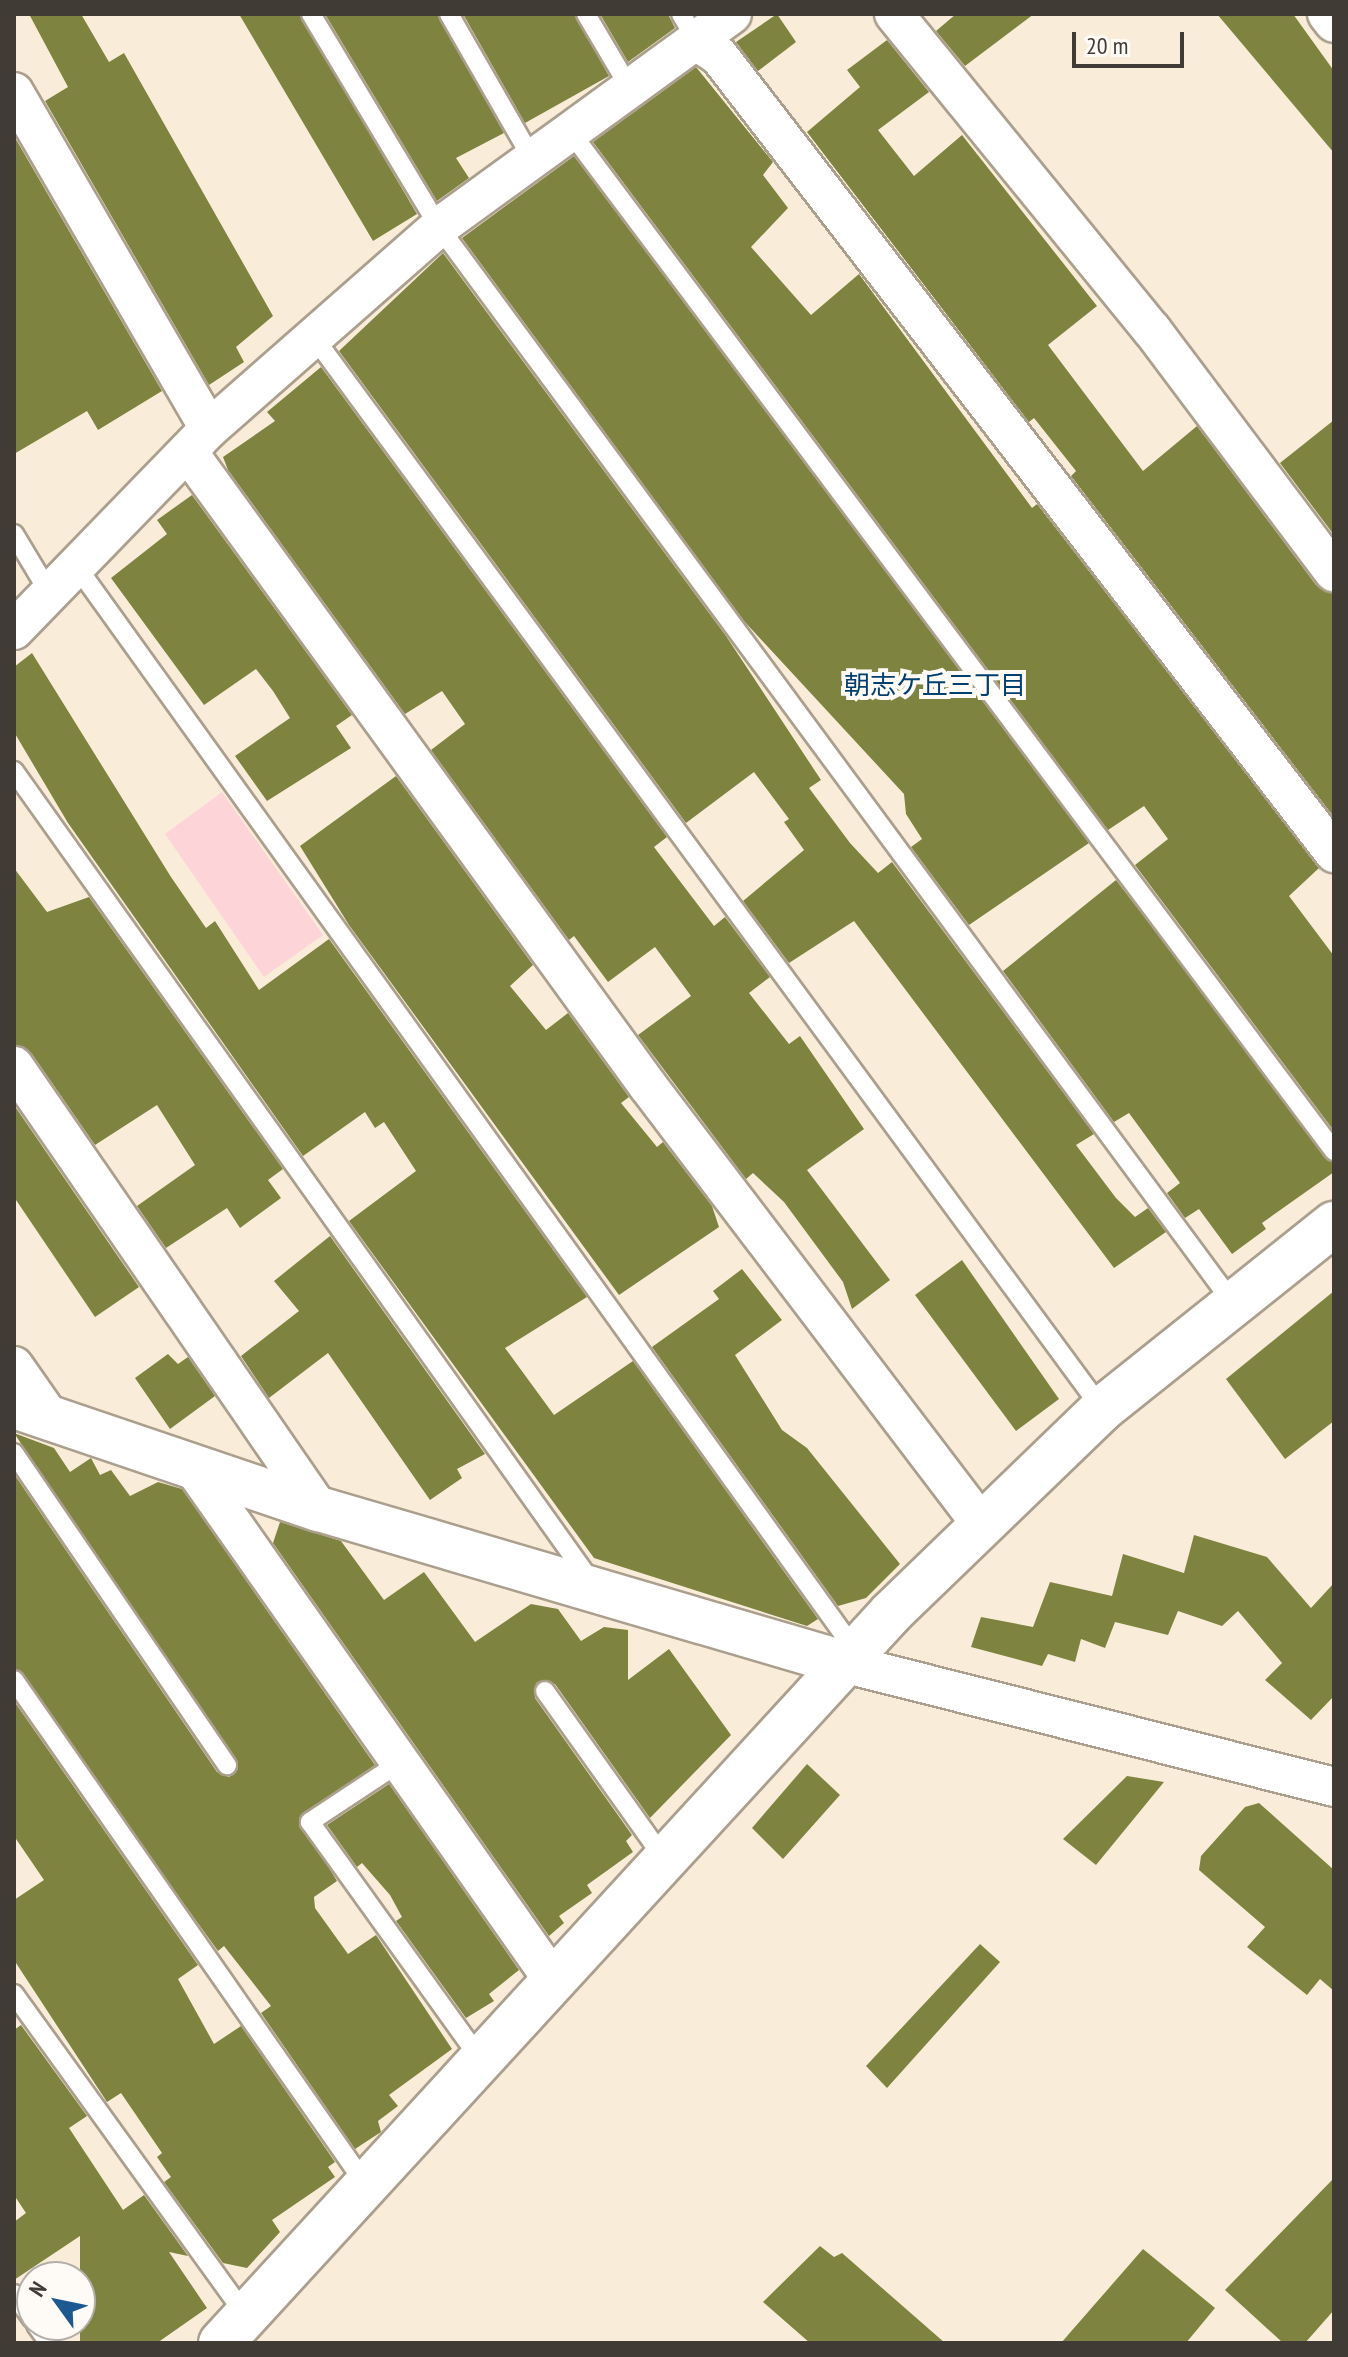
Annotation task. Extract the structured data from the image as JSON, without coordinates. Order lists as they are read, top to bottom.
{
  "districts": ["朝志ケ丘三丁目"],
  "scale_bar": "20 m",
  "north": "top left"
}
